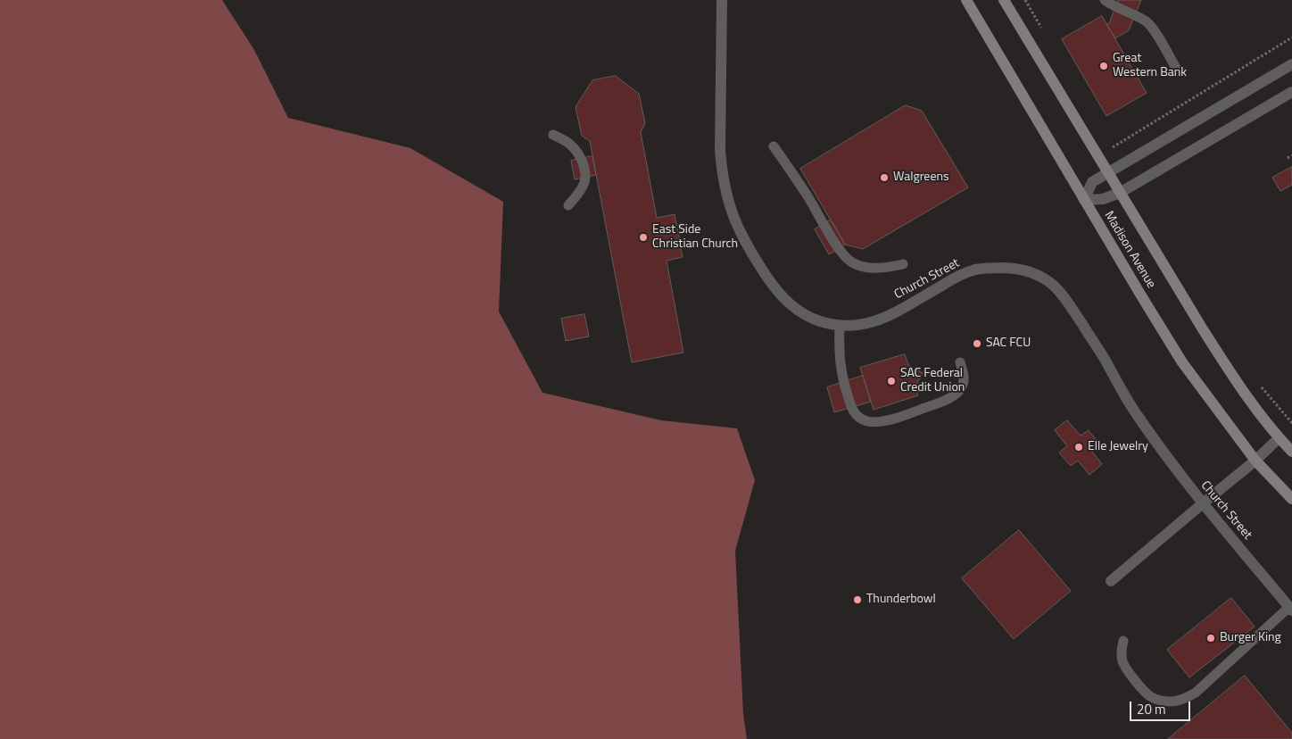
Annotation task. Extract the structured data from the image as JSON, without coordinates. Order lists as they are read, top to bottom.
{
  "streets": {
    "main road": ["Madison Avenue"],
    "street": ["Church Street"]
  },
  "places": [
    "Great Western Bank",
    "Walgreens",
    "East Side Christian Church",
    "SAC FCU",
    "SAC Federal Credit Union",
    "Elle Jewelry",
    "Thunderbowl",
    "Burger King"
  ],
  "scale_bar": "20 m"
}
